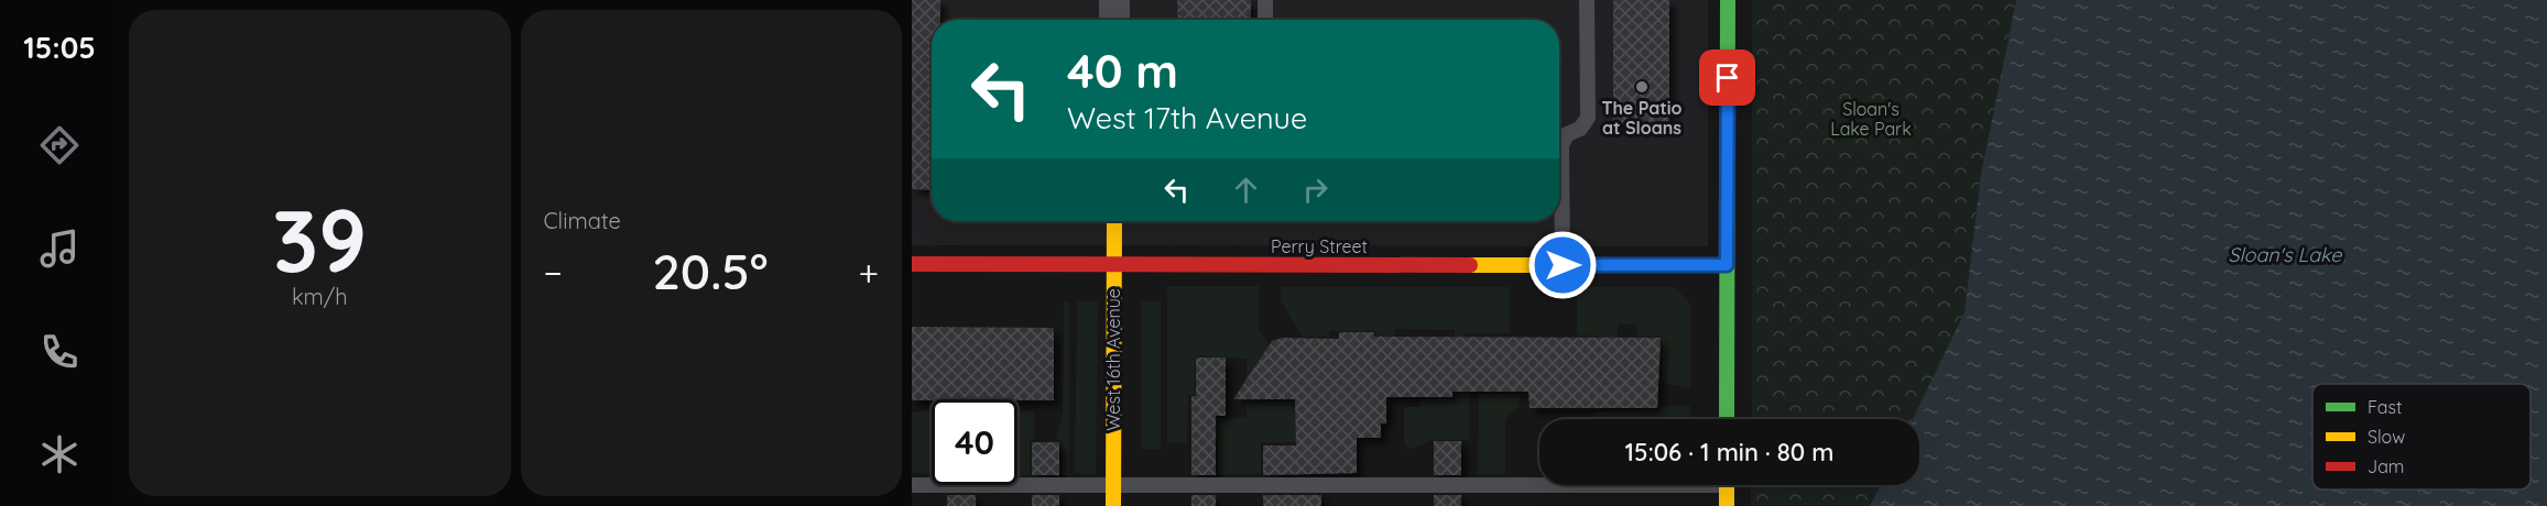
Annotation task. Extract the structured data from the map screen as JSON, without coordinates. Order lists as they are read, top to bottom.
{
  "streets": {
    "street": ["Perry Street", "West 16th Avenue"]
  },
  "crossings": [
    ["Perry Street", "West 16th Avenue"]
  ],
  "water": ["Sloan's Lake"],
  "parks": ["Sloan's Lake Park"],
  "places": ["The Patio at Sloans"],
  "legend": ["Fast", "Slow", "Jam"],
  "page": {
    "tabs": "15:05",
    "tile": [
      ["39", "km/h"],
      "Climate"
    ],
    "turn": ["40 m", "West 17th Avenue"],
    "heat": ["−", "20.5°", "+"],
    "limit": "40",
    "trip": "15:06 · 1 min · 80 m"
  }
}
